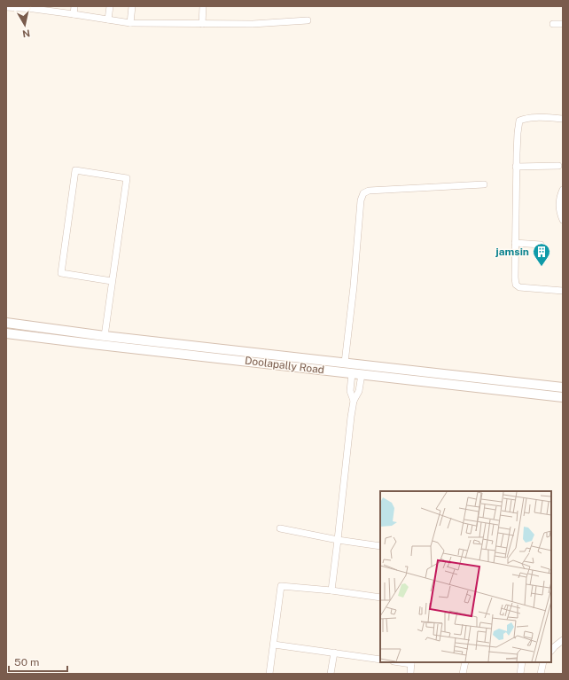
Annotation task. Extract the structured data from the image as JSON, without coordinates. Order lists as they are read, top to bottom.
{
  "streets": {
    "main road": ["Doolapally Road"]
  },
  "places": {
    "building": ["jamsin"]
  },
  "scale_bar": "50 m",
  "north": "bottom"
}
